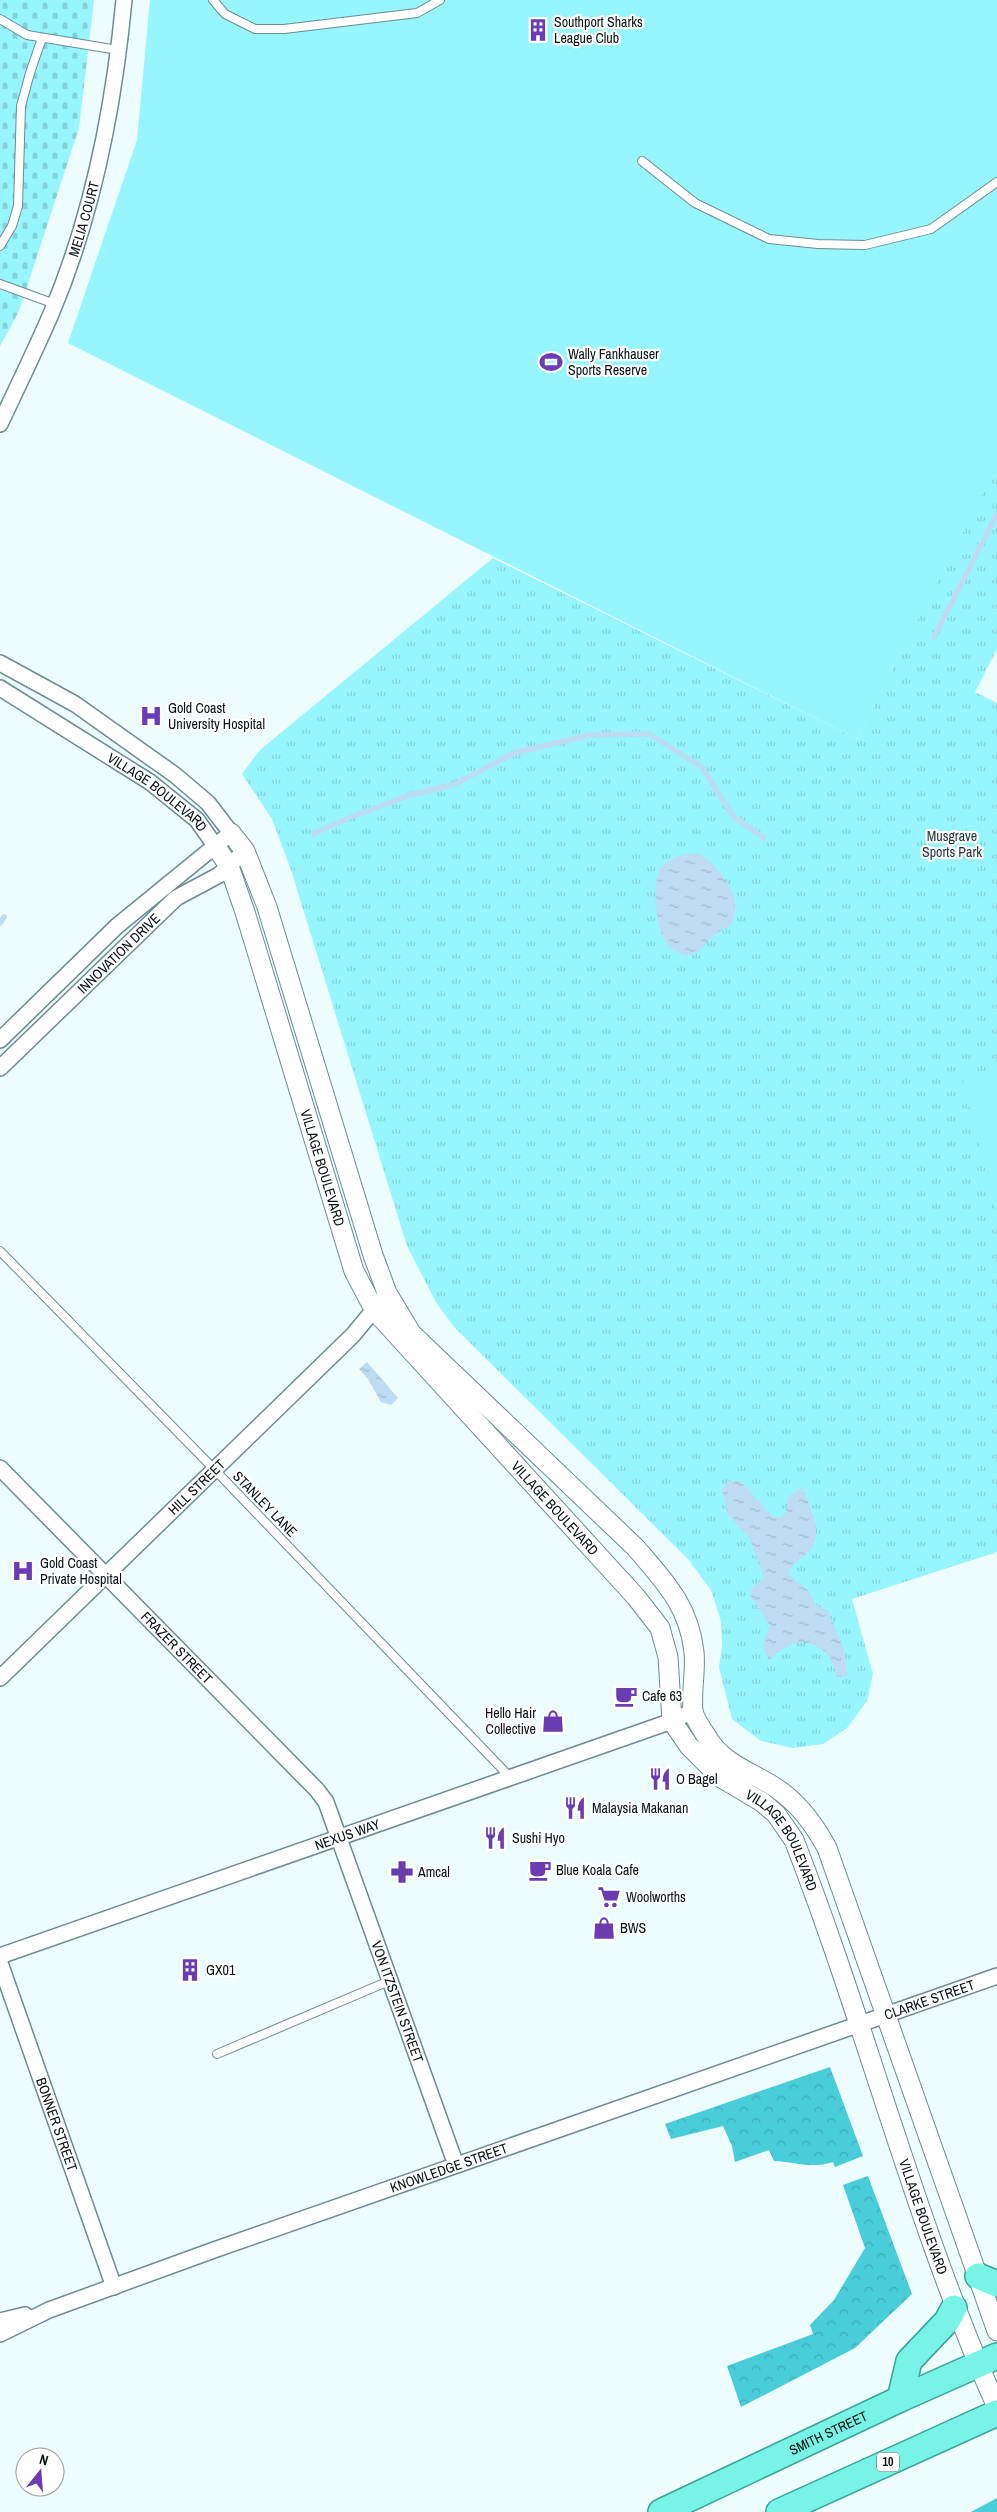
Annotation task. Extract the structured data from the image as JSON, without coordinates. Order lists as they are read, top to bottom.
{
  "streets": {
    "highway": ["SMITH STREET", "10"],
    "street": [
      "MELIA COURT",
      "VILLAGE BOULEVARD",
      "INNOVATION DRIVE",
      "HILL STREET",
      "FRAZER STREET",
      "NEXUS WAY",
      "VON ITZSTEIN STREET",
      "CLARKE STREET",
      "BONNER STREET",
      "KNOWLEDGE STREET"
    ],
    "lane": ["STANLEY LANE"]
  },
  "crossings": [
    ["VILLAGE BOULEVARD", "INNOVATION DRIVE"],
    ["VILLAGE BOULEVARD", "HILL STREET"],
    ["VILLAGE BOULEVARD", "NEXUS WAY"],
    ["VILLAGE BOULEVARD", "CLARKE STREET"],
    ["VILLAGE BOULEVARD", "KNOWLEDGE STREET"],
    ["VILLAGE BOULEVARD", "SMITH STREET"],
    ["HILL STREET", "STANLEY LANE"],
    ["HILL STREET", "FRAZER STREET"],
    ["STANLEY LANE", "NEXUS WAY"],
    ["FRAZER STREET", "NEXUS WAY"],
    ["FRAZER STREET", "VON ITZSTEIN STREET"],
    ["NEXUS WAY", "VON ITZSTEIN STREET"],
    ["VON ITZSTEIN STREET", "KNOWLEDGE STREET"],
    ["CLARKE STREET", "KNOWLEDGE STREET"],
    ["BONNER STREET", "KNOWLEDGE STREET"]
  ],
  "parks": ["Musgrave Sports Park"],
  "places": {
    "building": ["Southport Sharks League Club", "GX01"],
    "sports": ["Wally Fankhauser Sports Reserve"],
    "hospital": ["Gold Coast University Hospital", "Gold Coast Private Hospital"],
    "cafe": ["Cafe 63", "Blue Koala Cafe"],
    "shop": ["Hello Hair Collective", "BWS"],
    "restaurant": ["O Bagel", "Malaysia Makanan", "Sushi Hyo"],
    "pharmacy": ["Amcal"],
    "supermarket": ["Woolworths"]
  },
  "north": "top"
}
